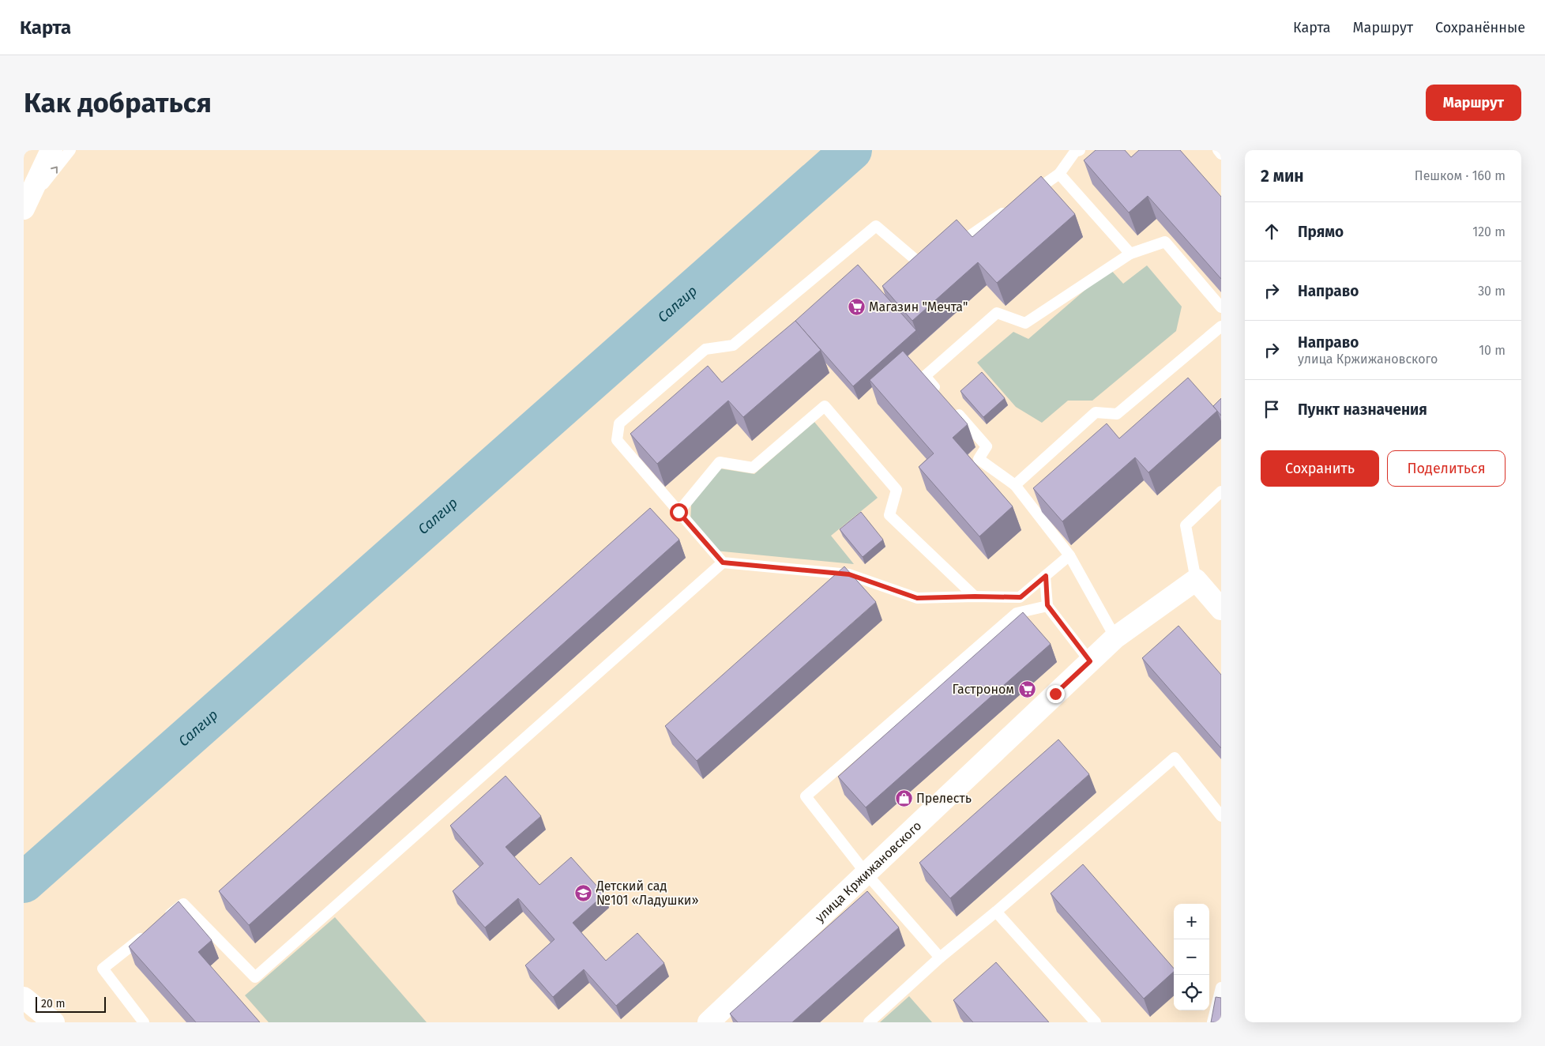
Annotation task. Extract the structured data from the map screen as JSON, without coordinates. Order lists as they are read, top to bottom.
{
  "streets": {
    "street": ["улица Кржижановского"]
  },
  "water": ["Салгир"],
  "places": {
    "supermarket": ["Магазин \"Мечта\"", "Гастроном"],
    "shop": ["Прелесть"],
    "school or university": ["Детский сад №101 «Ладушки»"]
  },
  "scale_bar": "20 m",
  "page": {
    "header": "Карта",
    "nav": ["Карта", "Маршрут", "Сохранённые"],
    "buttons": [
      "Маршрут",
      ["Сохранить", "Поделиться"]
    ],
    "title": "Как добраться",
    "heading": ["2 мин", "Пешком · 160 m"],
    "list": [
      ["Прямо", "120 m"],
      ["Направо", "30 m"],
      ["Направо", "улица Кржижановского", "10 m"],
      "Пункт назначения"
    ],
    "map_buttons": ["+", "−"],
    "scale": "20 m"
  }
}
